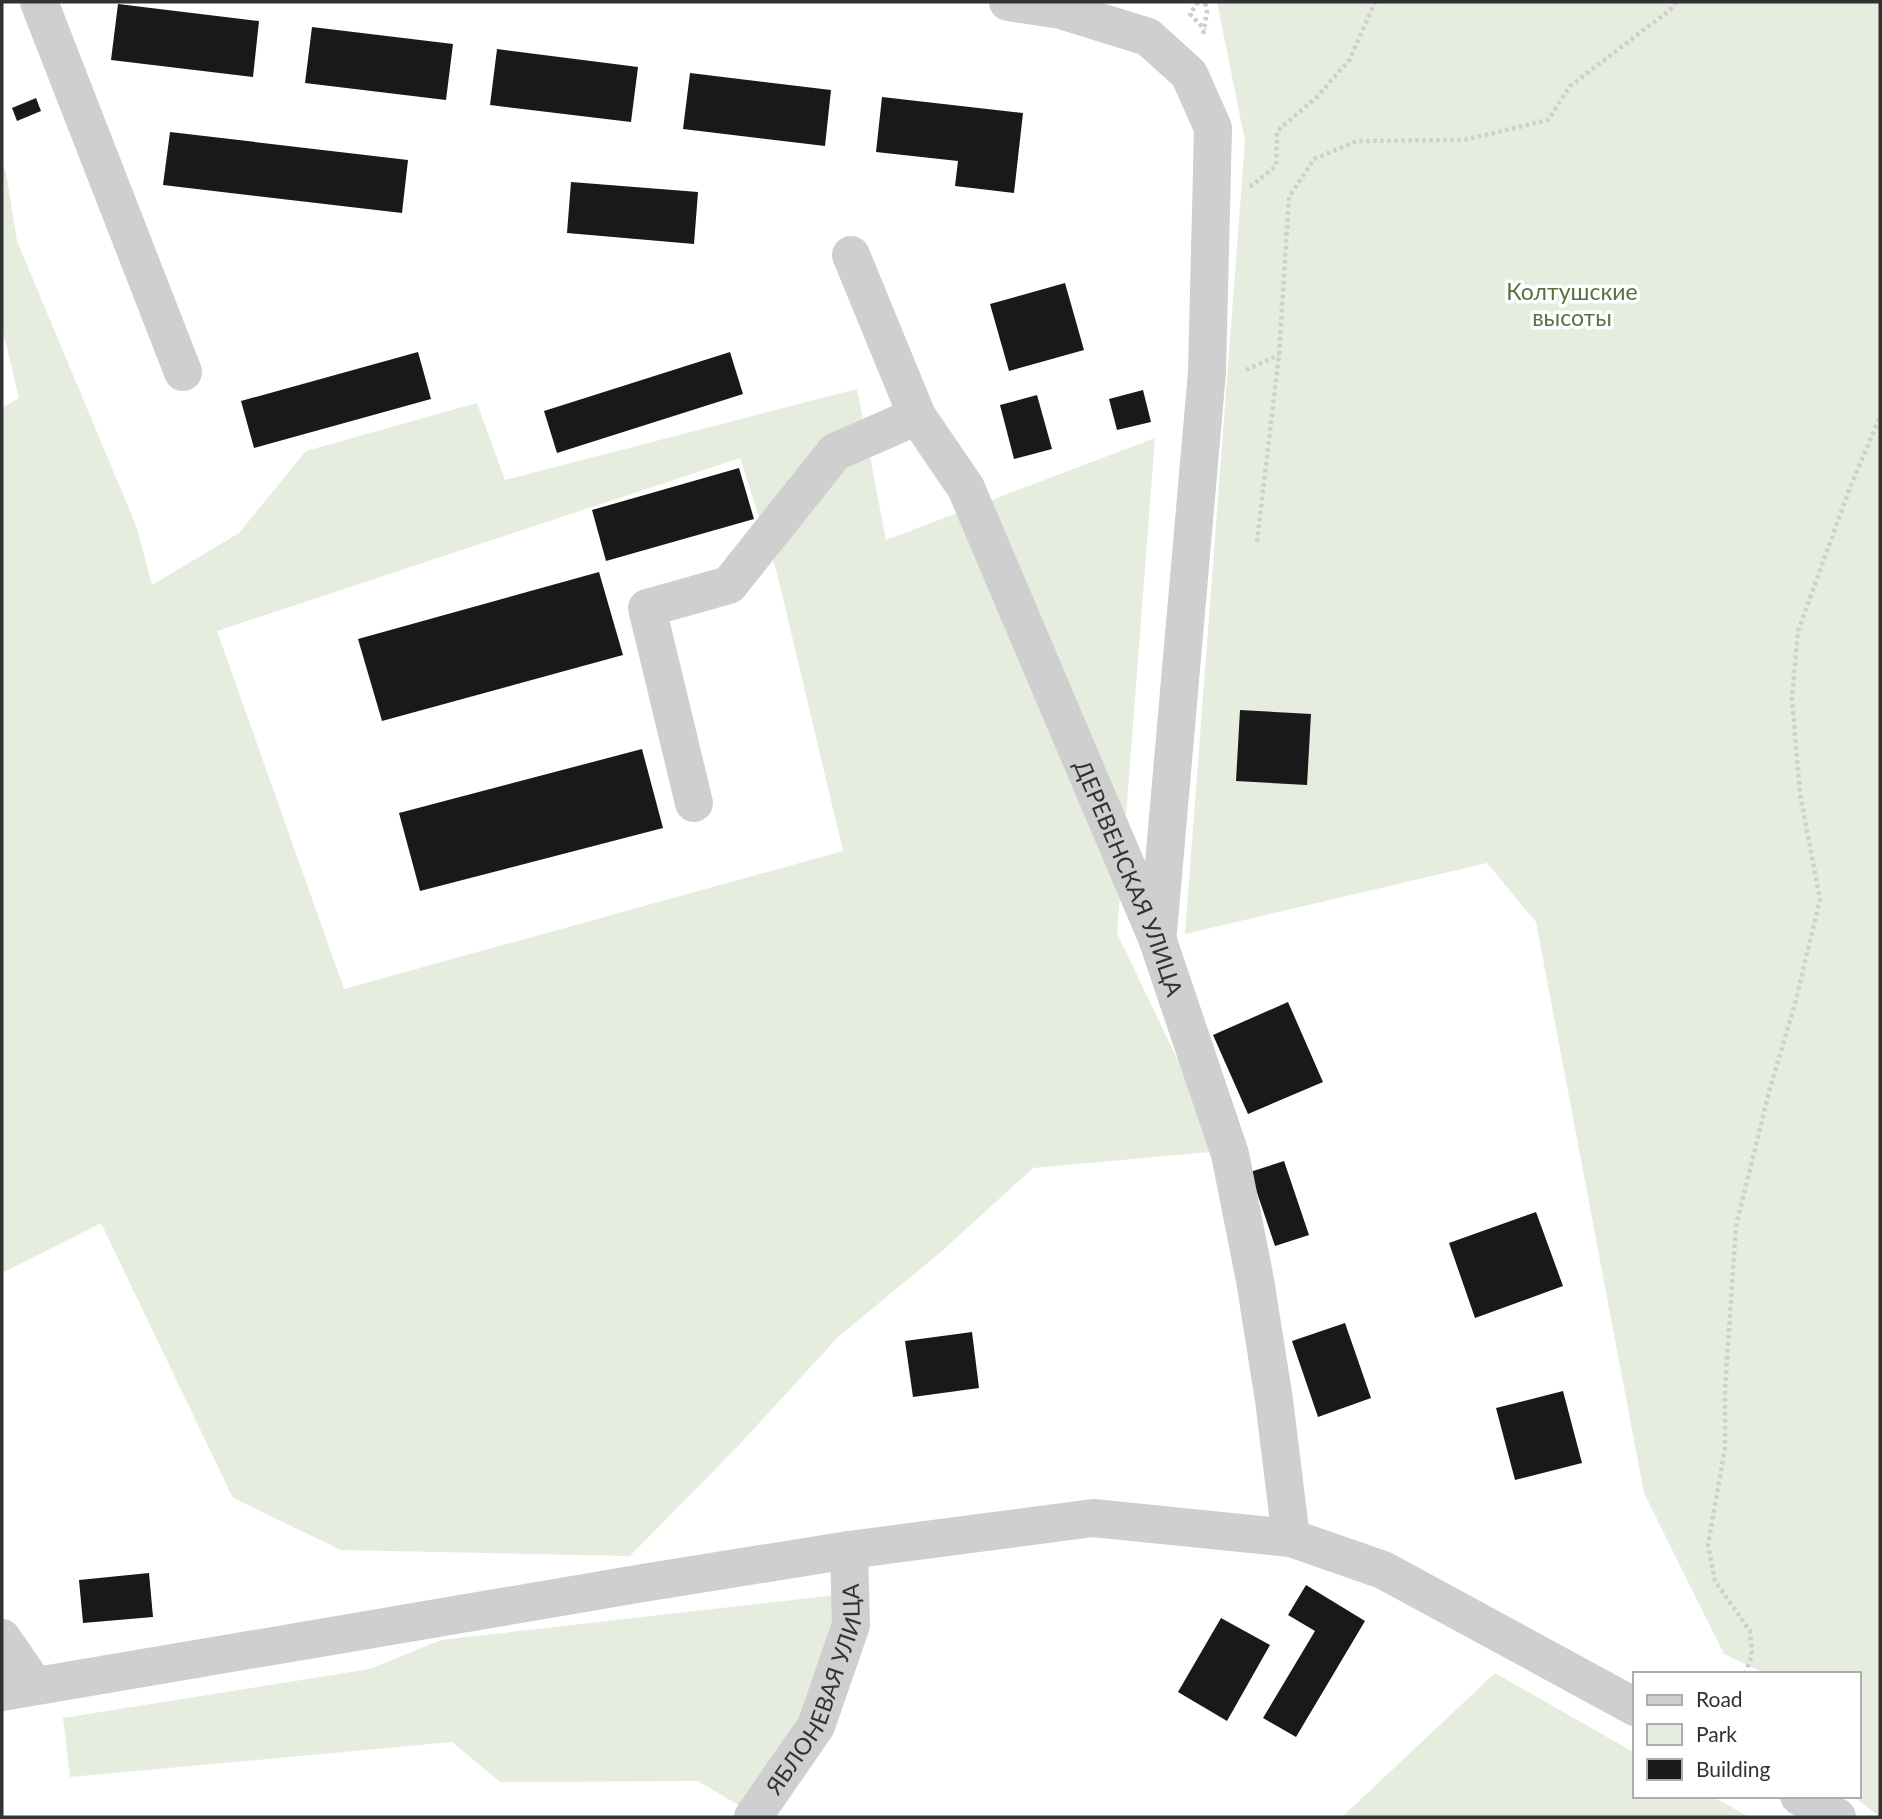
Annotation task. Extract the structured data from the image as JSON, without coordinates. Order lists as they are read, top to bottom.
{
  "streets": {
    "street": ["ДЕРЕВЕНСКАЯ УЛИЦА", "ЯБЛОНЕВАЯ УЛИЦА"]
  },
  "parks": ["Колтушские высоты"],
  "legend": ["Road", "Park", "Building"]
}
